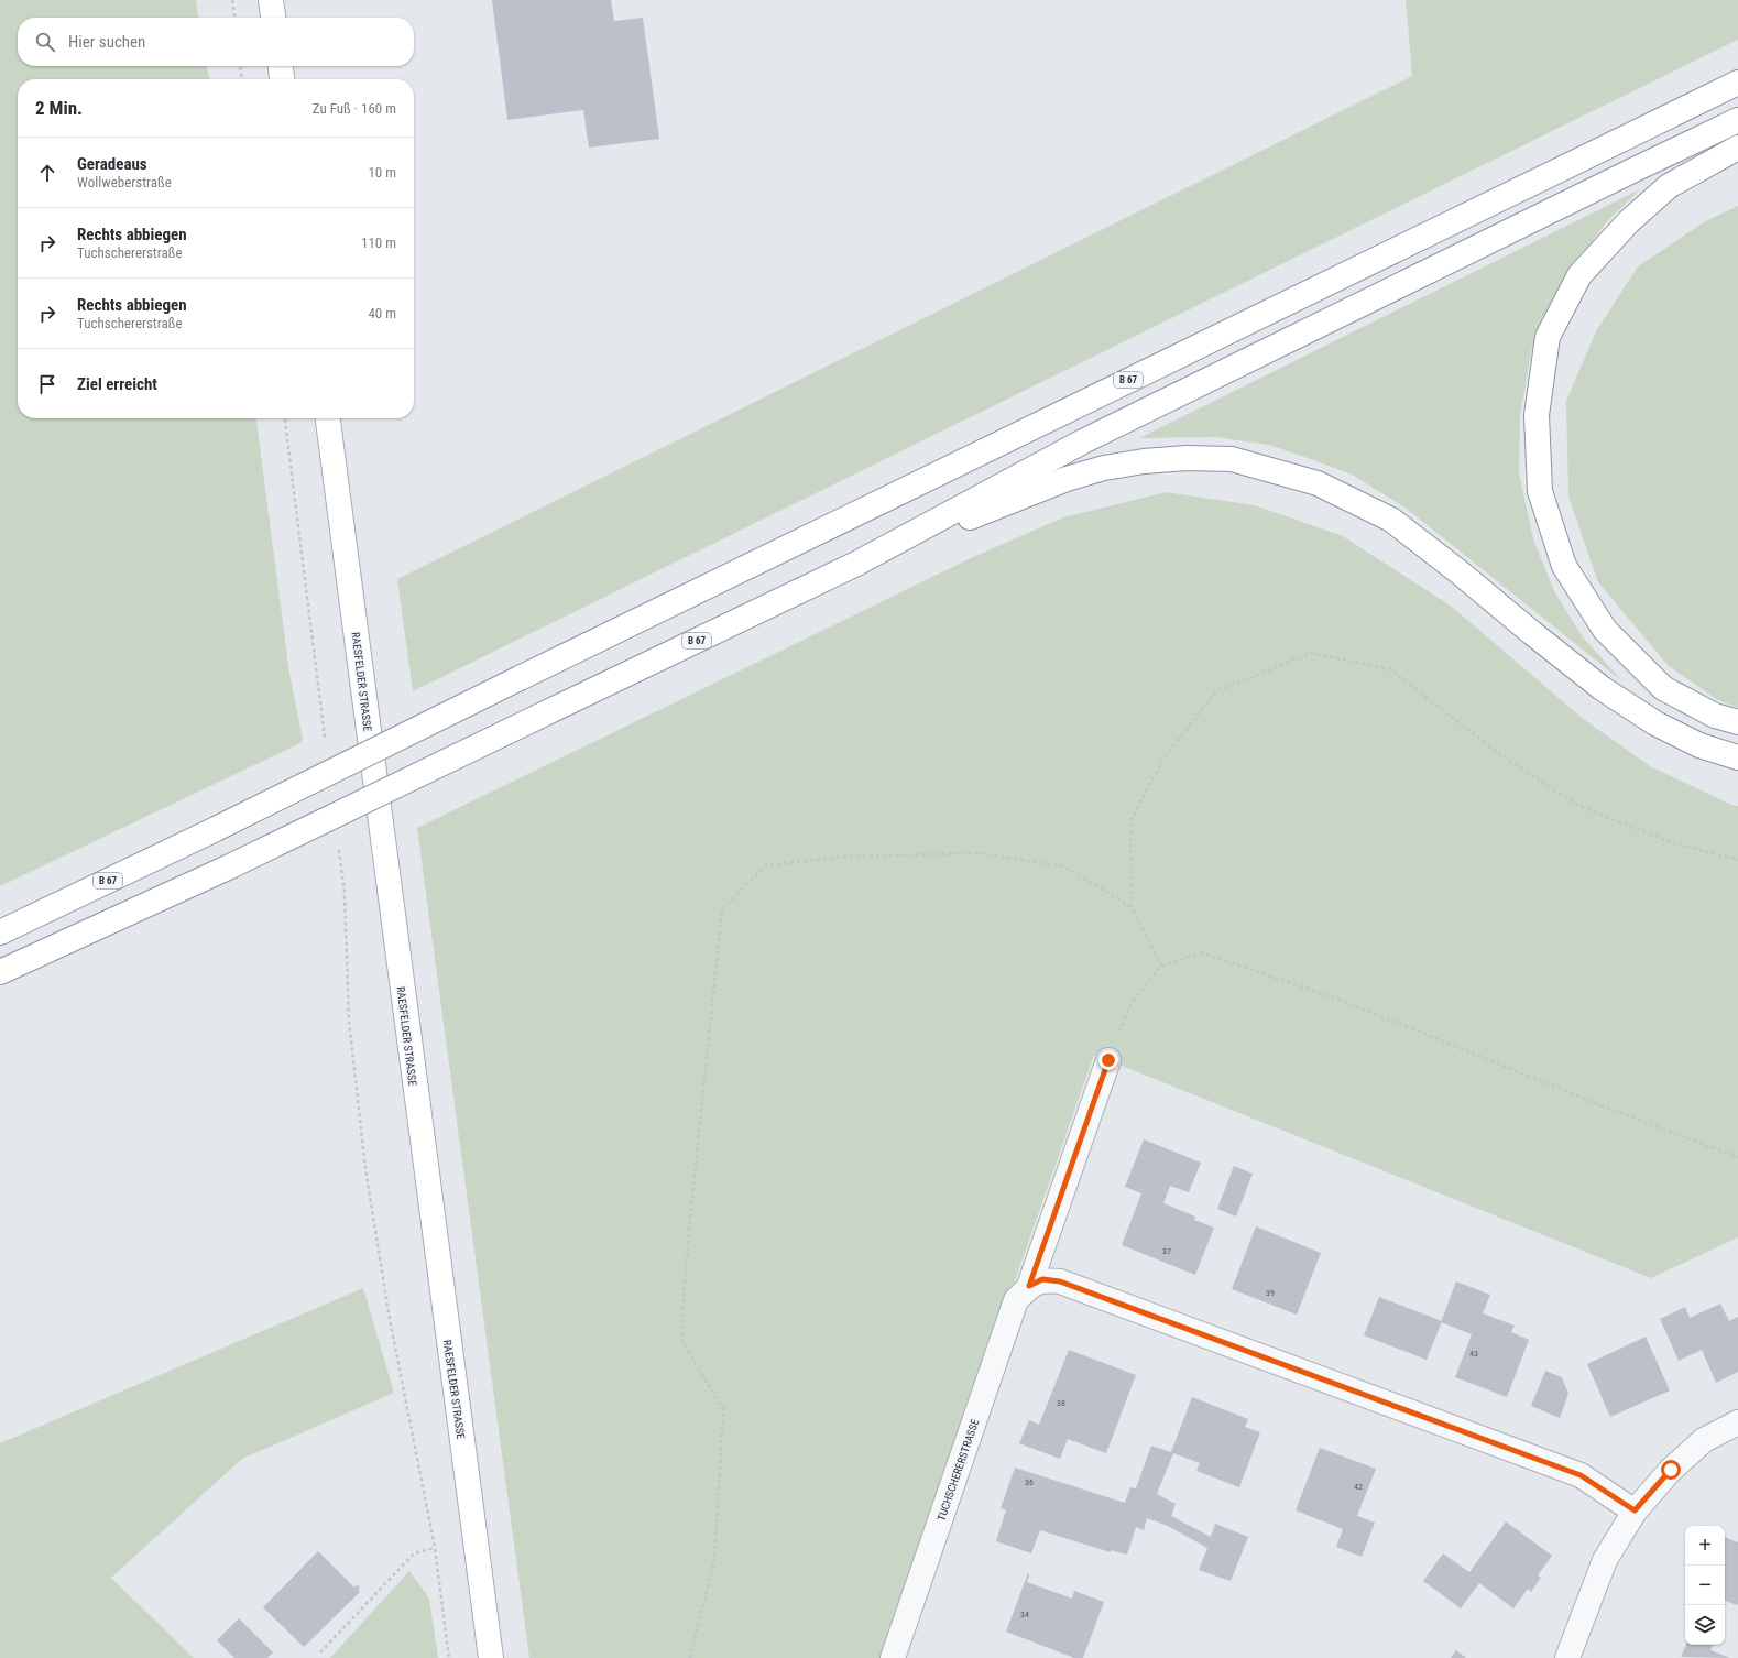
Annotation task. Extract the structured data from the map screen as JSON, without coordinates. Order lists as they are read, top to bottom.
{
  "streets": {
    "main road": ["B 67", "RAESFELDER STRASSE"],
    "street": ["TUCHSCHERERSTRASSE"]
  },
  "house_numbers": [
    "37",
    "39",
    "43",
    "38",
    "36",
    "42",
    "34"
  ],
  "page": {
    "search": "Hier suchen",
    "heading": ["2 Min.", "Zu Fuß · 160 m"],
    "list": [
      ["Geradeaus", "Wollweberstraße", "10 m"],
      ["Rechts abbiegen", "Tuchschererstraße", "110 m"],
      ["Rechts abbiegen", "Tuchschererstraße", "40 m"],
      "Ziel erreicht"
    ],
    "map_buttons": ["+", "−"]
  }
}
